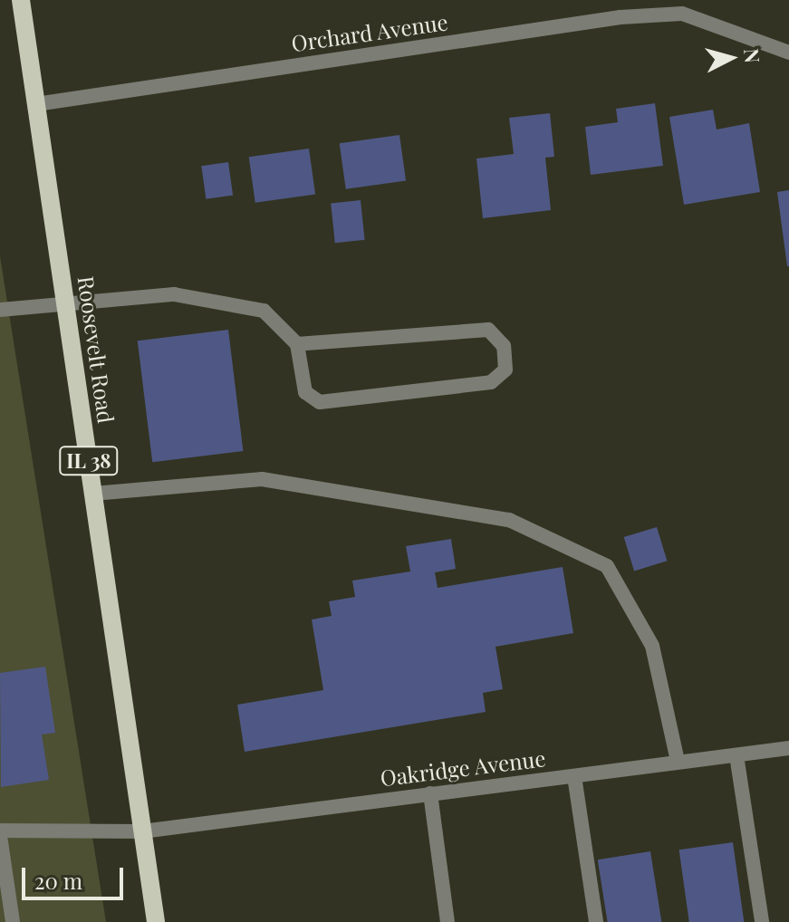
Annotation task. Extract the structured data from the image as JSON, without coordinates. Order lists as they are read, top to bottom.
{
  "streets": {
    "main road": ["Roosevelt Road", "IL 38"],
    "street": ["Orchard Avenue", "Oakridge Avenue"]
  },
  "crossings": [
    ["Orchard Avenue", "Roosevelt Road"],
    ["Roosevelt Road", "Oakridge Avenue"]
  ],
  "scale_bar": "20 m",
  "north": "right"
}
